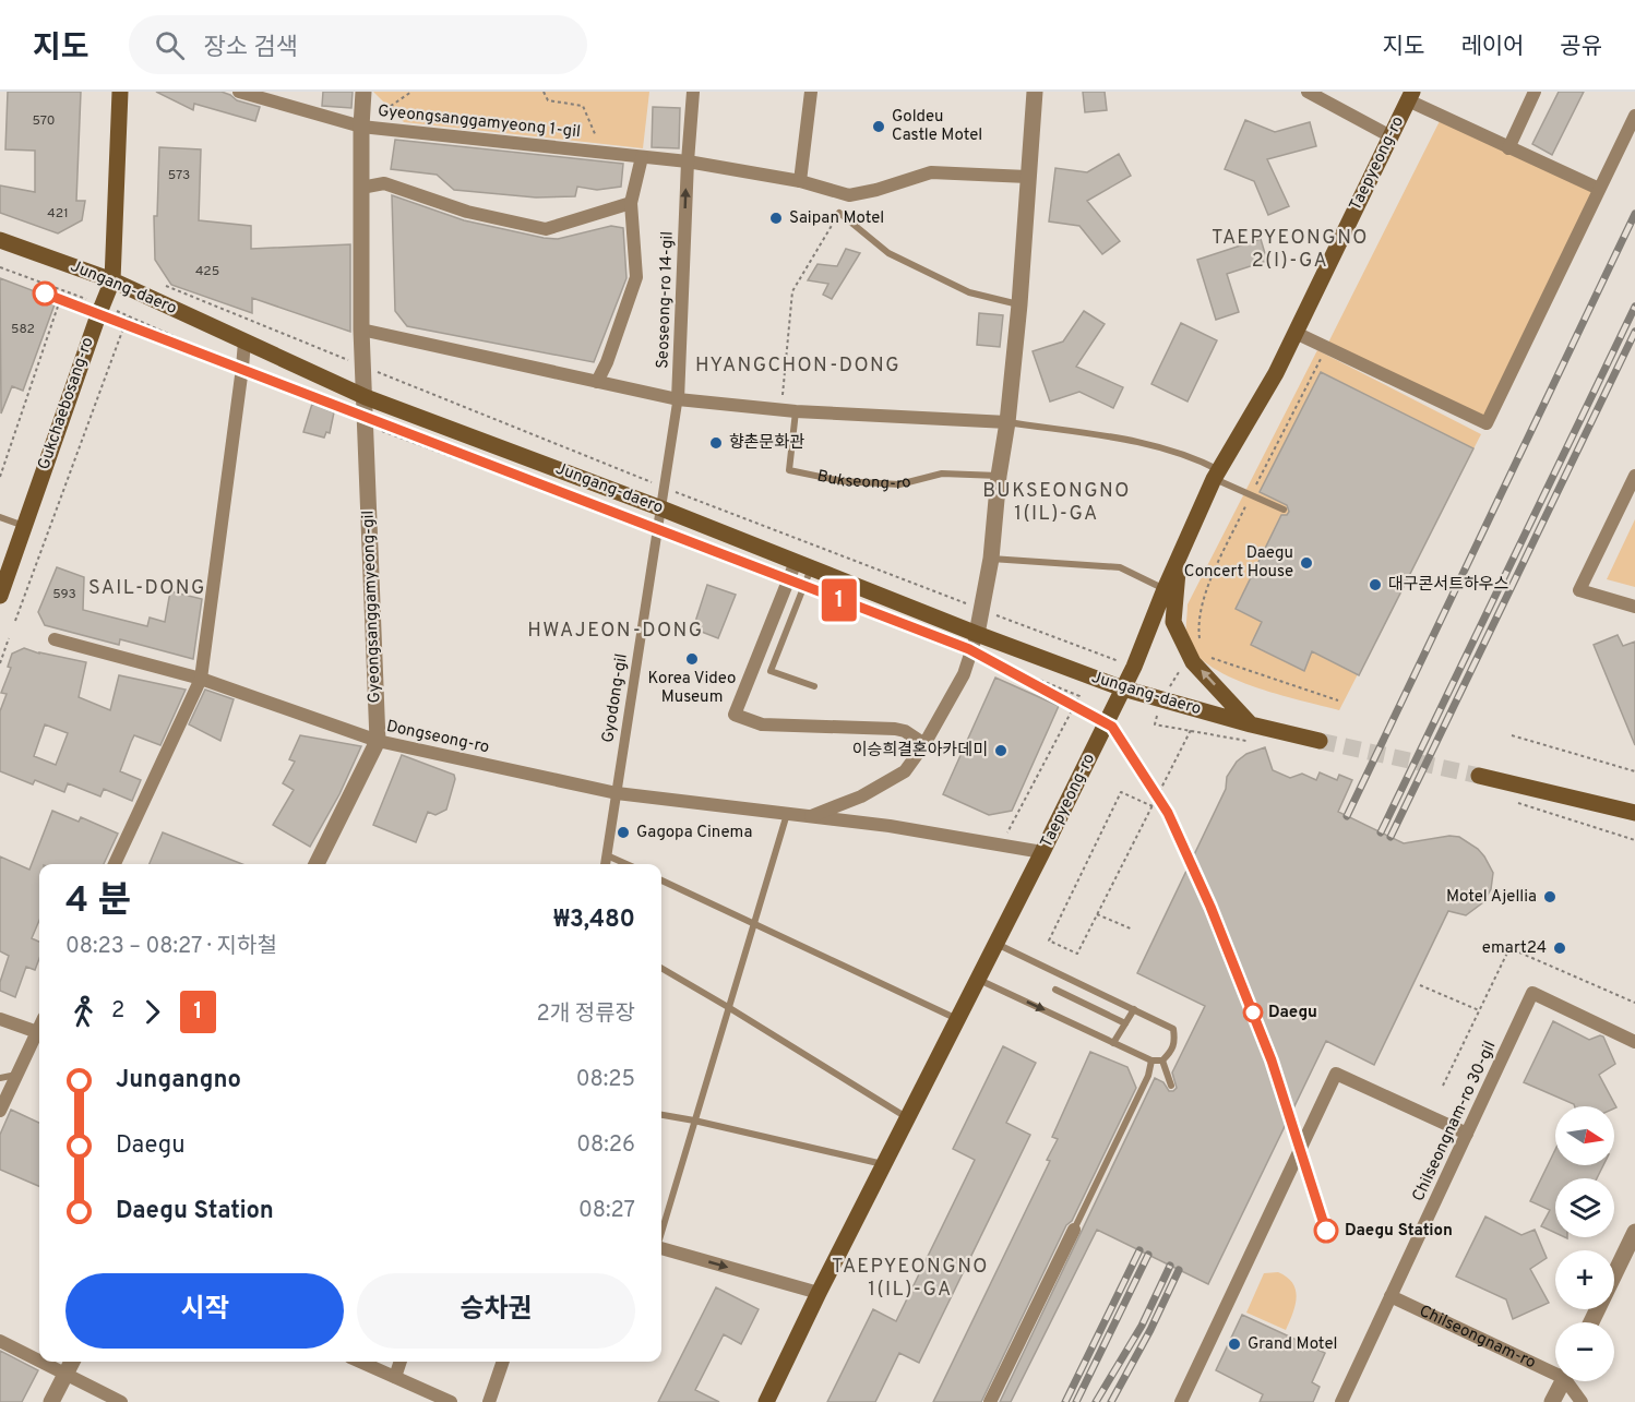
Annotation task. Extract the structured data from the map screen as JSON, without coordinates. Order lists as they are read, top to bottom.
{
  "streets": {
    "main road": ["Taepyeong-ro", "Jungang-daero", "Gukchaebosang-ro"],
    "street": [
      "Gyeongsanggamyeong 1-gil",
      "Seoseong-ro 14-gil",
      "Gyeongsanggamyeong-gil",
      "Gyodong-gil",
      "Dongseong-ro",
      "Chilseongnam-ro 30-gil",
      "Chilseongnam-ro"
    ],
    "lane": ["Bukseong-ro"]
  },
  "crossings": [
    ["Gyeongsanggamyeong 1-gil", "Seoseong-ro 14-gil"],
    ["Gyeongsanggamyeong 1-gil", "Gyeongsanggamyeong-gil"],
    ["Taepyeong-ro", "Jungang-daero"],
    ["Taepyeong-ro", "Dongseong-ro"],
    ["Jungang-daero", "Seoseong-ro 14-gil"],
    ["Jungang-daero", "Gukchaebosang-ro"],
    ["Jungang-daero", "Gyeongsanggamyeong-gil"],
    ["Jungang-daero", "Gyodong-gil"],
    ["Seoseong-ro 14-gil", "Gyodong-gil"],
    ["Gyeongsanggamyeong-gil", "Dongseong-ro"],
    ["Gyodong-gil", "Dongseong-ro"],
    ["Chilseongnam-ro 30-gil", "Chilseongnam-ro"]
  ],
  "districts": [
    "TAEPYEONGNO 2(I)-GA",
    "HYANGCHON-DONG",
    "BUKSEONGNO 1(IL)-GA",
    "SAIL-DONG",
    "HWAJEON-DONG",
    "TAEPYEONGNO 1(IL)-GA"
  ],
  "places": [
    "Goldeu Castle Motel",
    "Saipan Motel",
    "향촌문화관",
    "Daegu Concert House",
    "대구콘서트하우스",
    "Korea Video Museum",
    "이승희결혼아카데미",
    "Gagopa Cinema",
    "Motel Ajellia",
    "emart24",
    "Daegu",
    "Daegu Station",
    "Grand Motel"
  ],
  "lines": ["metro line 1"],
  "house_numbers": [
    "570",
    "573",
    "421",
    "425",
    "582",
    "593"
  ],
  "north": "right",
  "page": {
    "header": "지도",
    "search": "장소 검색",
    "nav": ["지도", "레이어", "공유"],
    "on_map": "1",
    "heading": ["4 분", "08:23 – 08:27 · 지하철", "₩3,480"],
    "legs": ["2", "1", "2개 정류장"],
    "list": [
      {
        "name": "Jungangno",
        "value": "08:25"
      },
      {
        "name": "Daegu",
        "value": "08:26"
      },
      {
        "name": "Daegu Station",
        "value": "08:27"
      }
    ],
    "map_buttons": ["+", "−"],
    "buttons": ["시작", "승차권"]
  }
}
